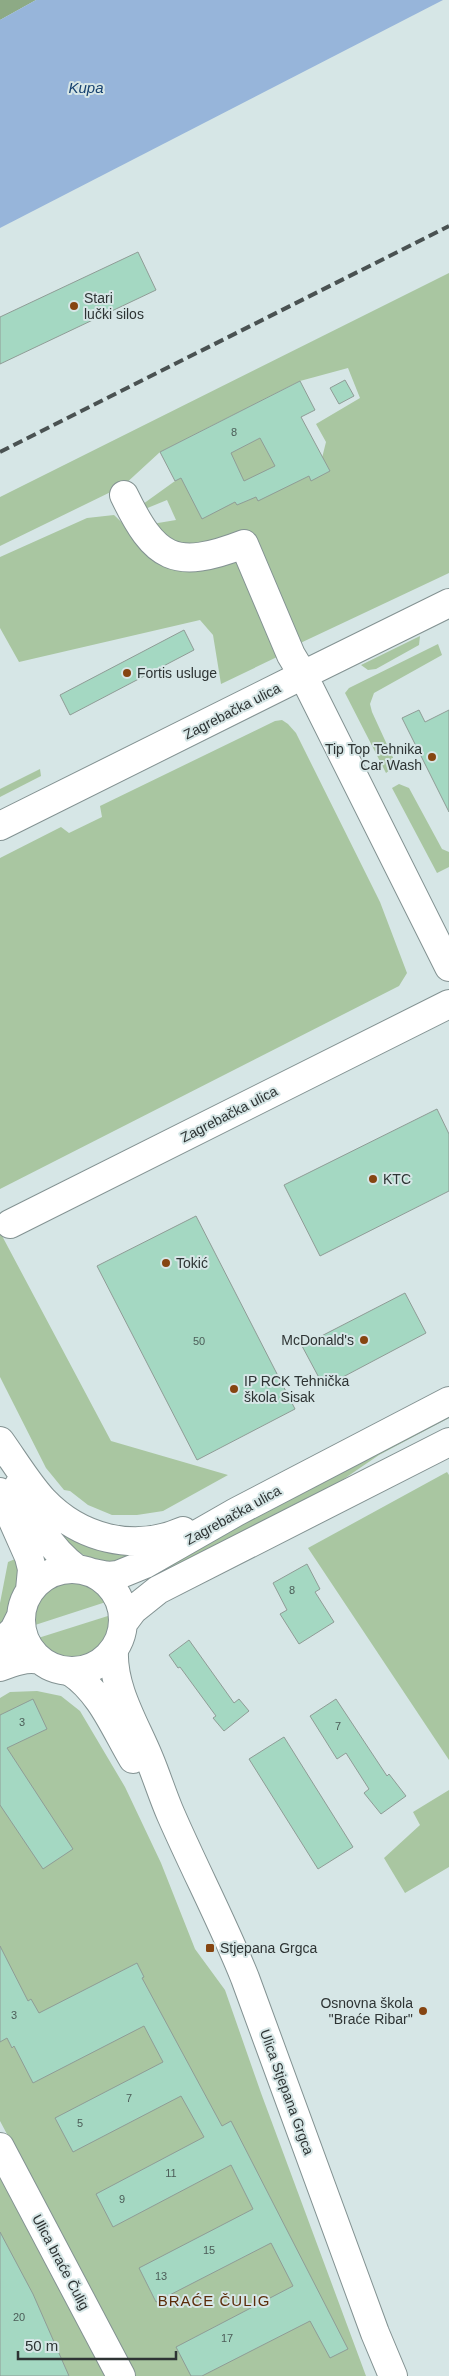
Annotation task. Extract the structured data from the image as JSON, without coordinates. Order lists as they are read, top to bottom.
{
  "streets": {
    "street": ["Zagrebačka ulica", "Ulica Stjepana Grgca", "Ulica braće Čulig"]
  },
  "crossings": [
    ["Zagrebačka ulica", "Ulica Stjepana Grgca"]
  ],
  "districts": ["BRAĆE ČULIG"],
  "water": ["Kupa"],
  "places": {
    "other": [
      "Stari lučki silos",
      "Fortis usluge",
      "Tip Top Tehnika Car Wash",
      "KTC",
      "Tokić",
      "McDonald's",
      "IP RCK Tehnička škola Sisak",
      "Osnovna škola ''Braće Ribar''"
    ],
    "transit": ["Stjepana Grgca"]
  },
  "house_numbers": [
    "8",
    "50",
    "8",
    "3",
    "7",
    "3",
    "7",
    "5",
    "11",
    "9",
    "15",
    "13",
    "20",
    "17"
  ],
  "scale_bar": "50 m"
}
